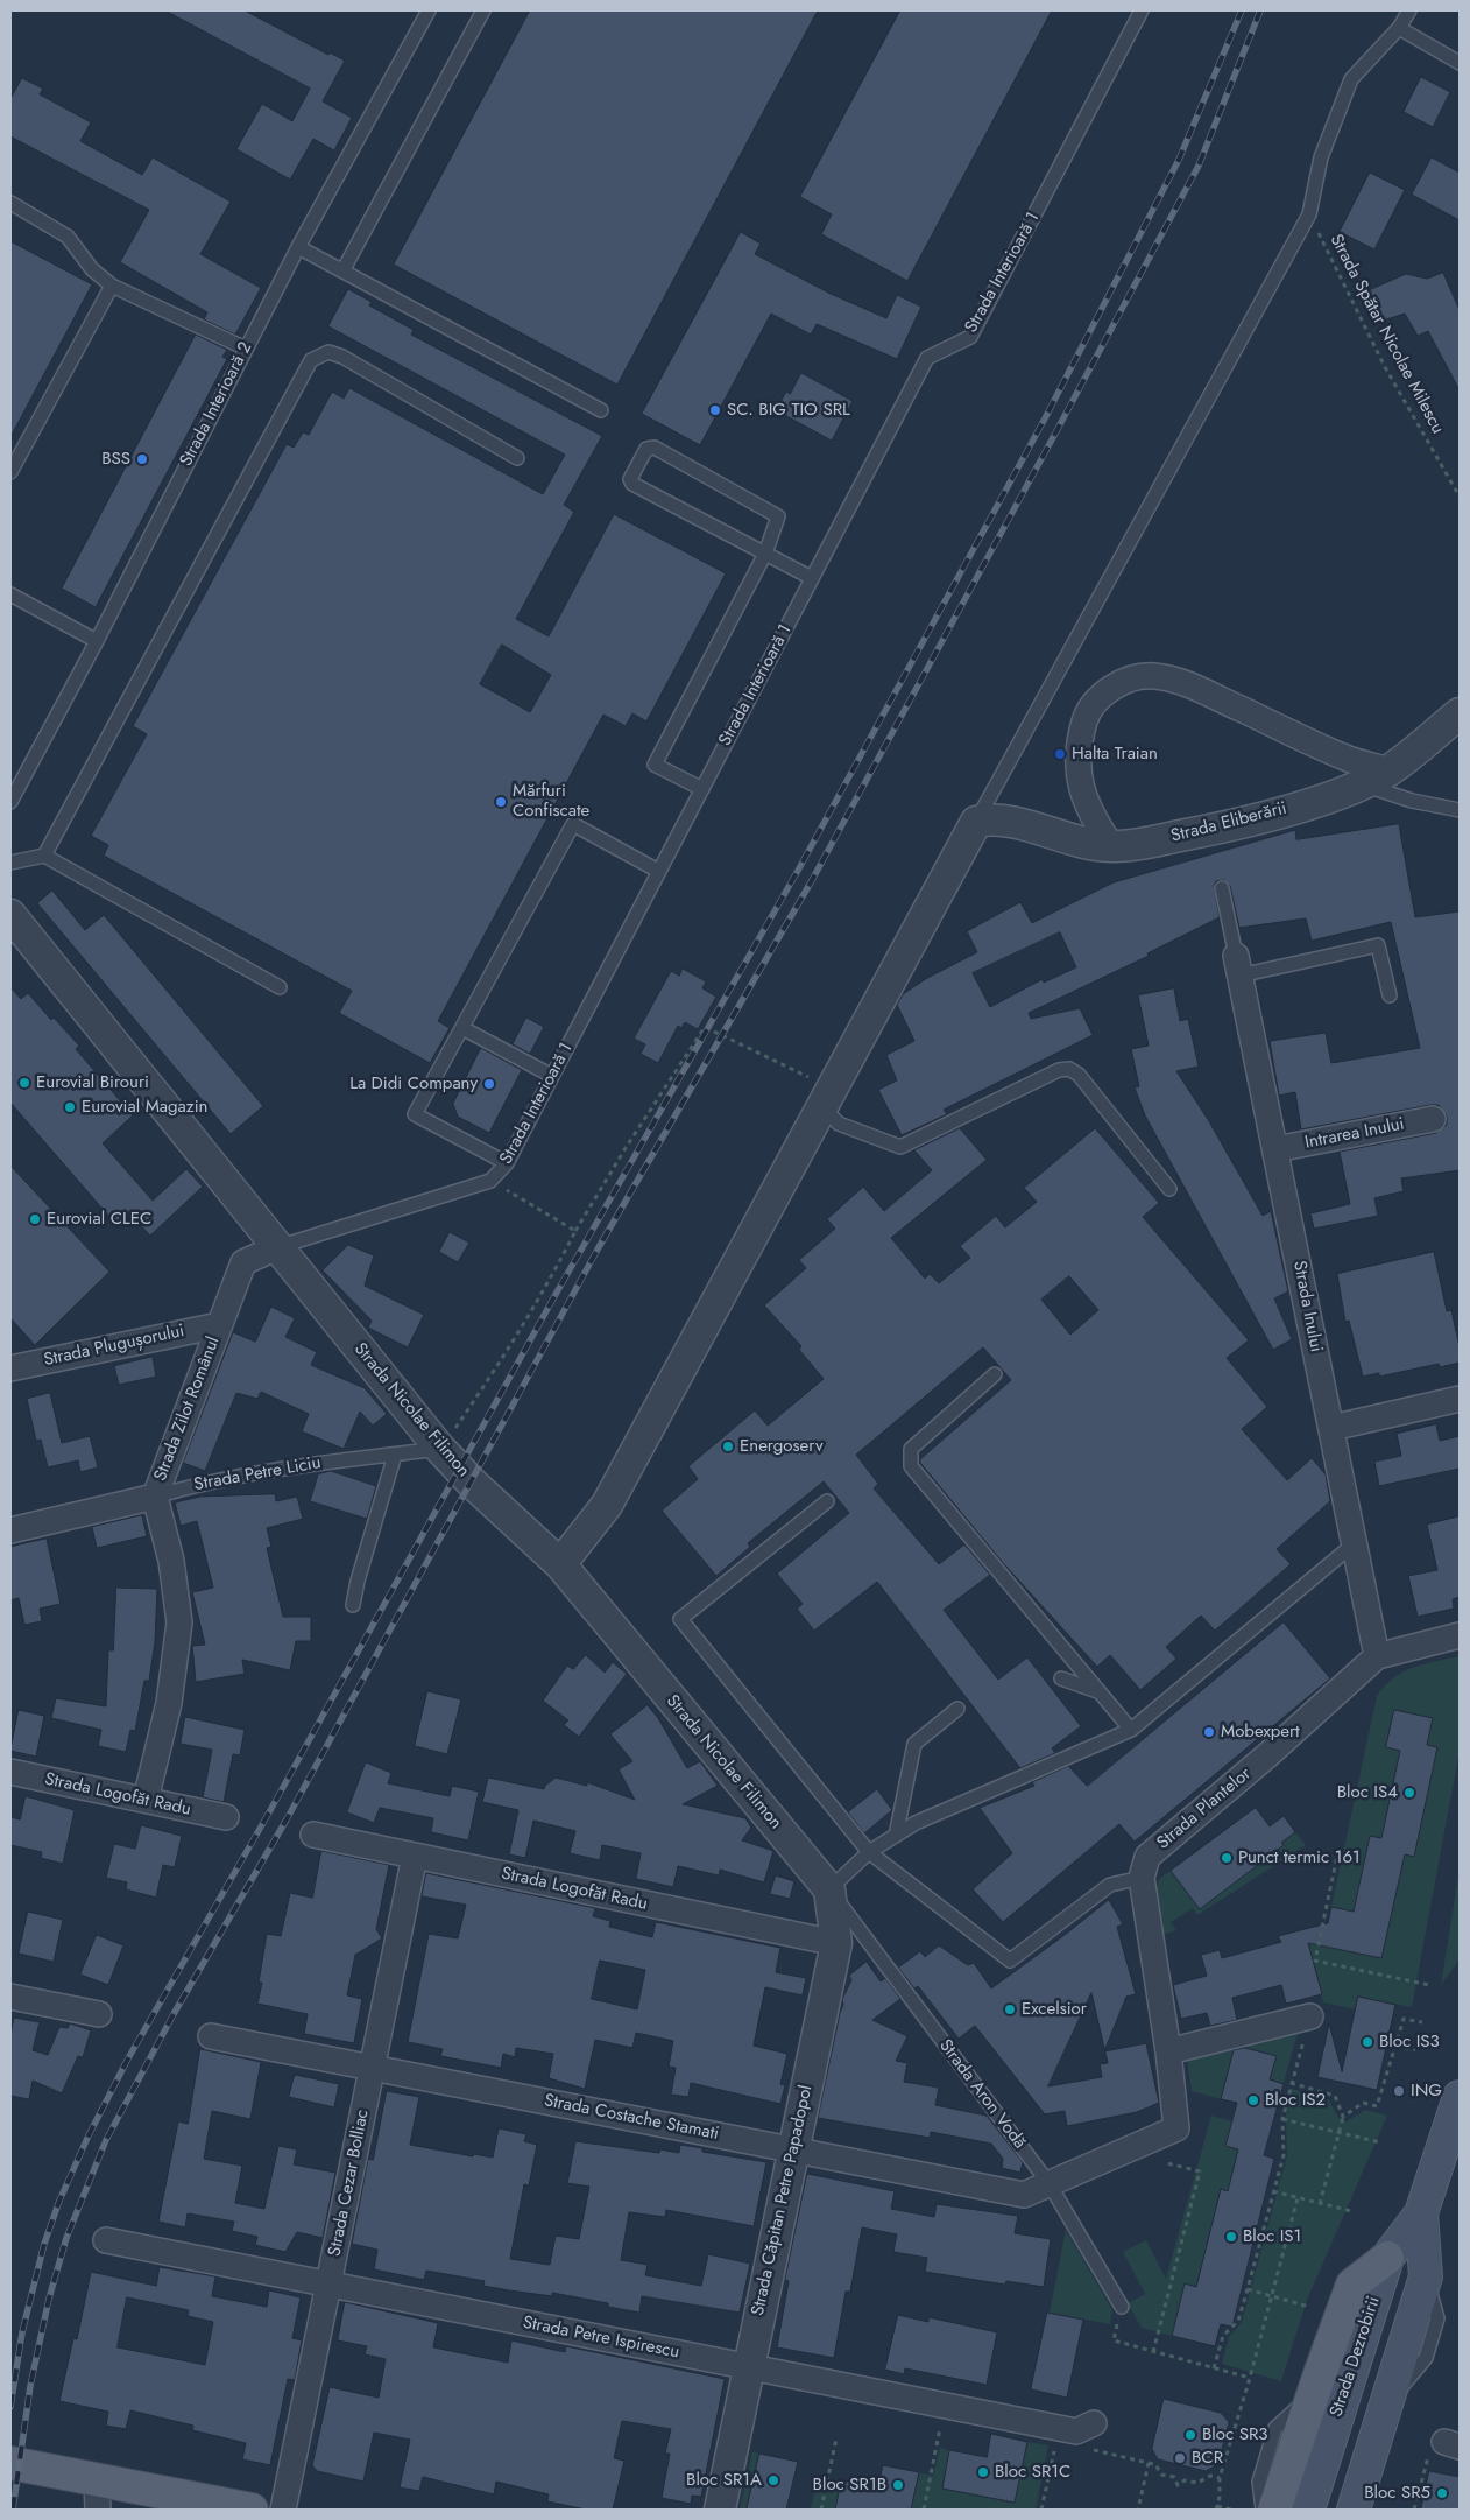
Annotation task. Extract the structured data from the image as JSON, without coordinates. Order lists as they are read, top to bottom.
{
  "streets": {
    "main road": ["Strada Dezrobirii"],
    "street": [
      "Strada Eliberării",
      "Intrarea Inului",
      "Strada Inului",
      "Strada Plugușorului",
      "Strada Zilot Românul",
      "Strada Nicolae Filimon",
      "Strada Petre Liciu",
      "Strada Logofăt Radu",
      "Strada Plantelor",
      "Strada Costache Stamati",
      "Strada Cezar Bolliac",
      "Strada Căpitan Petre Papadopol",
      "Strada Petre Ispirescu"
    ],
    "lane": ["Strada Interioară 1", "Strada Interioară 2", "Strada Aron Vodă"],
    "path": ["Strada Spătar Nicolae Milescu"]
  },
  "crossings": [
    ["Strada Interioară 1", "Strada Zilot Românul"],
    ["Strada Interioară 1", "Strada Nicolae Filimon"],
    ["Intrarea Inului", "Strada Inului"],
    ["Strada Inului", "Strada Plantelor"],
    ["Strada Plugușorului", "Strada Zilot Românul"],
    ["Strada Zilot Românul", "Strada Nicolae Filimon"],
    ["Strada Zilot Românul", "Strada Petre Liciu"],
    ["Strada Zilot Românul", "Strada Logofăt Radu"],
    ["Strada Nicolae Filimon", "Strada Petre Liciu"],
    ["Strada Nicolae Filimon", "Strada Aron Vodă"],
    ["Strada Nicolae Filimon", "Strada Căpitan Petre Papadopol"],
    ["Strada Logofăt Radu", "Strada Cezar Bolliac"],
    ["Strada Logofăt Radu", "Strada Căpitan Petre Papadopol"],
    ["Strada Aron Vodă", "Strada Costache Stamati"],
    ["Strada Aron Vodă", "Strada Căpitan Petre Papadopol"],
    ["Strada Costache Stamati", "Strada Cezar Bolliac"],
    ["Strada Costache Stamati", "Strada Căpitan Petre Papadopol"],
    ["Strada Cezar Bolliac", "Strada Petre Ispirescu"],
    ["Strada Căpitan Petre Papadopol", "Strada Petre Ispirescu"]
  ],
  "places": [
    "SC. BIG TIO SRL",
    "BSS",
    "Halta Traian",
    "Mărfuri Confiscate",
    "Eurovial Birouri",
    "La Didi Company",
    "Eurovial Magazin",
    "Eurovial CLEC",
    "Energoserv",
    "Mobexpert",
    "Bloc IS4",
    "Punct termic 161",
    "Excelsior",
    "Bloc IS3",
    "ING",
    "Bloc IS2",
    "Bloc IS1",
    "Bloc SR3",
    "BCR",
    "Bloc SR1C",
    "Bloc SR1A",
    "Bloc SR1B",
    "Bloc SR5"
  ]
}
